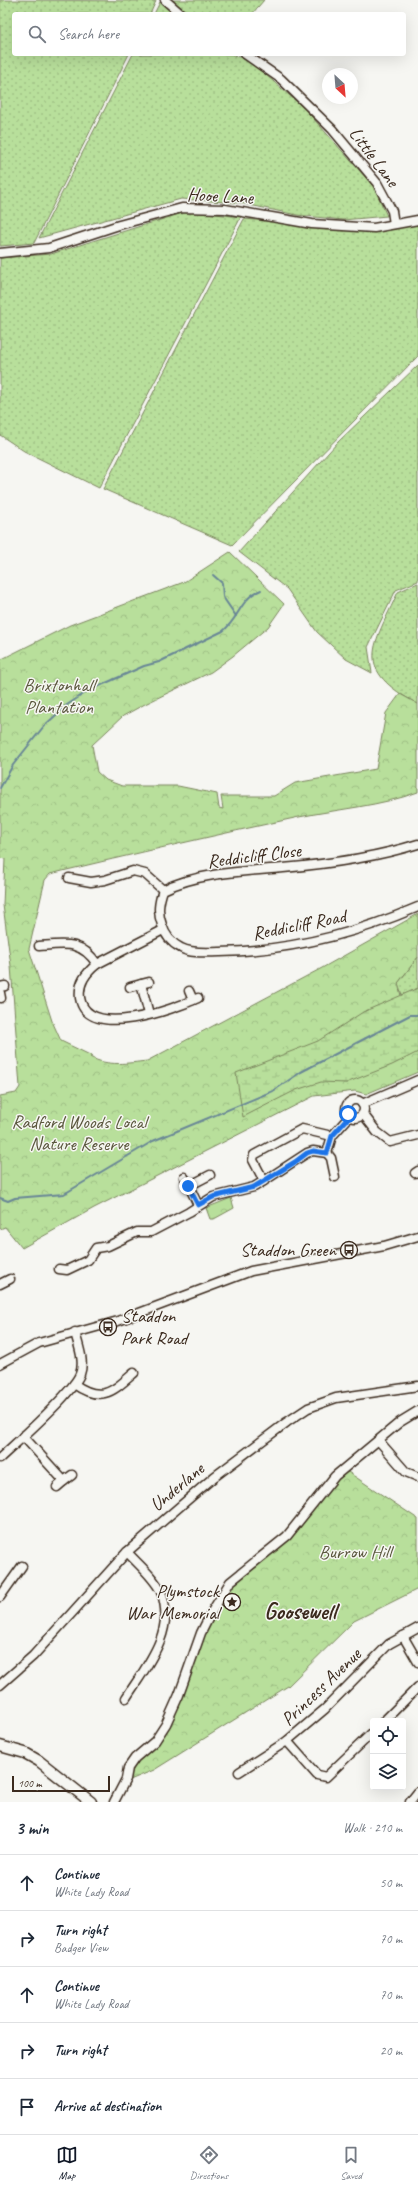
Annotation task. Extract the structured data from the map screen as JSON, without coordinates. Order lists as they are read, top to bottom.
{
  "streets": {
    "street": [
      "Little Lane",
      "Hooe Lane",
      "Reddicliff Close",
      "Reddicliff Road",
      "Underlane",
      "Princess Avenue"
    ]
  },
  "crossings": [
    ["Little Lane", "Hooe Lane"]
  ],
  "districts": ["Goosewell"],
  "parks": ["Brixtonhall Plantation", "Radford Woods Local Nature Reserve", "Burrow Hill"],
  "places": {
    "bus stop": ["Staddon Green", "Staddon Park Road"],
    "place": ["Plymstock War Memorial"]
  },
  "scale_bar": "100 m",
  "north": "bottom right",
  "page": {
    "search": "Search here",
    "scale": "100 m",
    "heading": ["3 min", "Walk · 210 m"],
    "list": [
      ["Continue", "White Lady Road", "50 m"],
      ["Turn right", "Badger View", "70 m"],
      ["Continue", "White Lady Road", "70 m"],
      ["Turn right", "20 m"],
      "Arrive at destination"
    ],
    "nav": ["Map", "Directions", "Saved"]
  }
}
